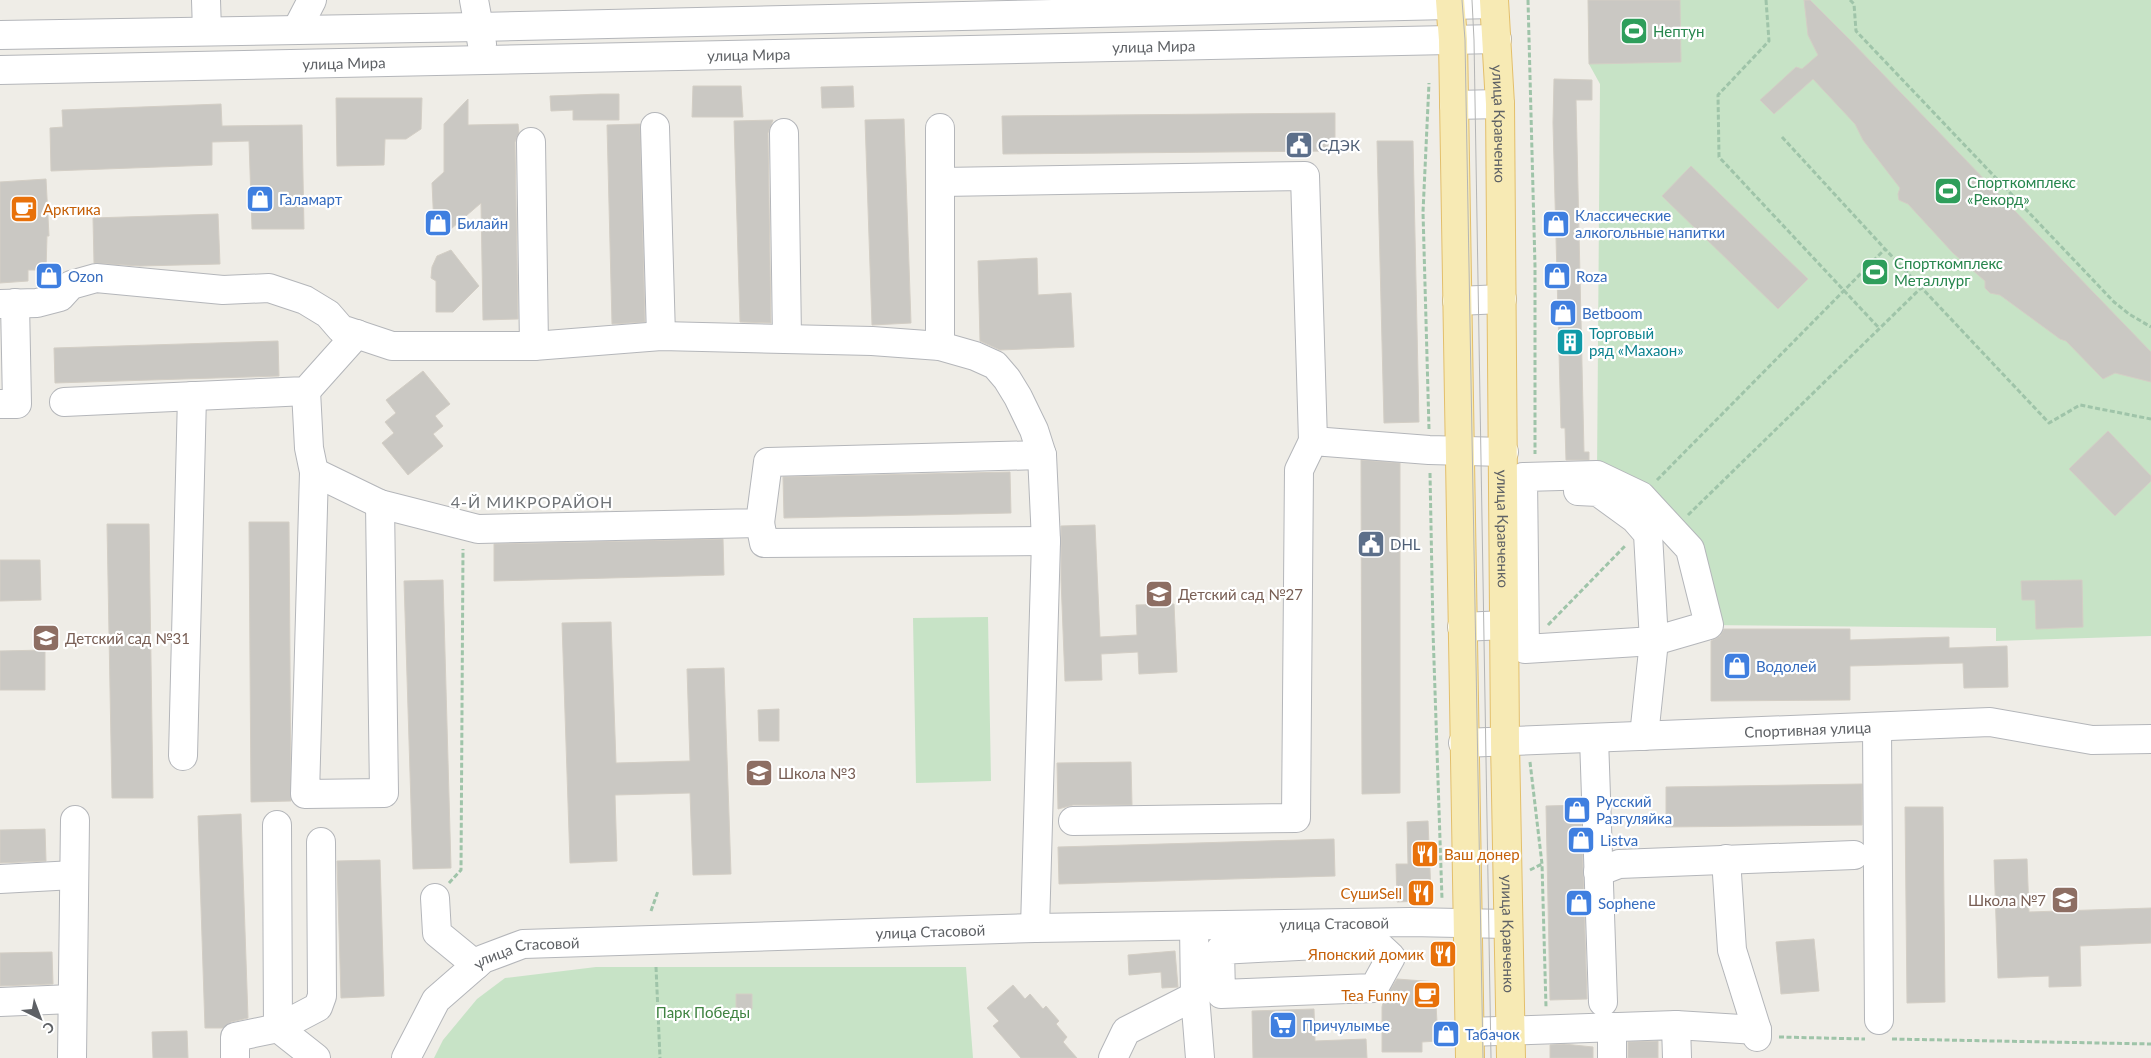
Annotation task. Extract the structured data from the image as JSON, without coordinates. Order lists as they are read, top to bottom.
{
  "streets": {
    "main road": ["улица Кравченко"],
    "street": ["улица Мира", "Спортивная улица", "улица Стасовой"]
  },
  "crossings": [
    ["улица Мира", "улица Кравченко"],
    ["улица Кравченко", "Спортивная улица"],
    ["улица Кравченко", "улица Стасовой"]
  ],
  "districts": ["4-Й МИКРОРАЙОН"],
  "parks": ["Парк Победы"],
  "places": {
    "sports": ["Нептун", "Спорткомплекс «Рекорд»", "Спорткомплекс Металлург"],
    "public building": ["СДЭК", "DHL"],
    "shop": [
      "Галамарт",
      "Билайн",
      "Классические алкогольные напитки",
      "Ozon",
      "Roza",
      "Betboom",
      "Водолей",
      "Русский Разгуляйка",
      "Listva",
      "Sophene",
      "Табачок"
    ],
    "cafe": ["Арктика", "Tea Funny"],
    "building": ["Торговый ряд «Махаон»"],
    "school or university": [
      "Детский сад №27",
      "Детский сад №31",
      "Школа №3",
      "Школа №7"
    ],
    "restaurant": ["Ваш донер", "СушиSell", "Японский домик"],
    "supermarket": ["Причулымье"]
  },
  "north": "bottom right"
}
